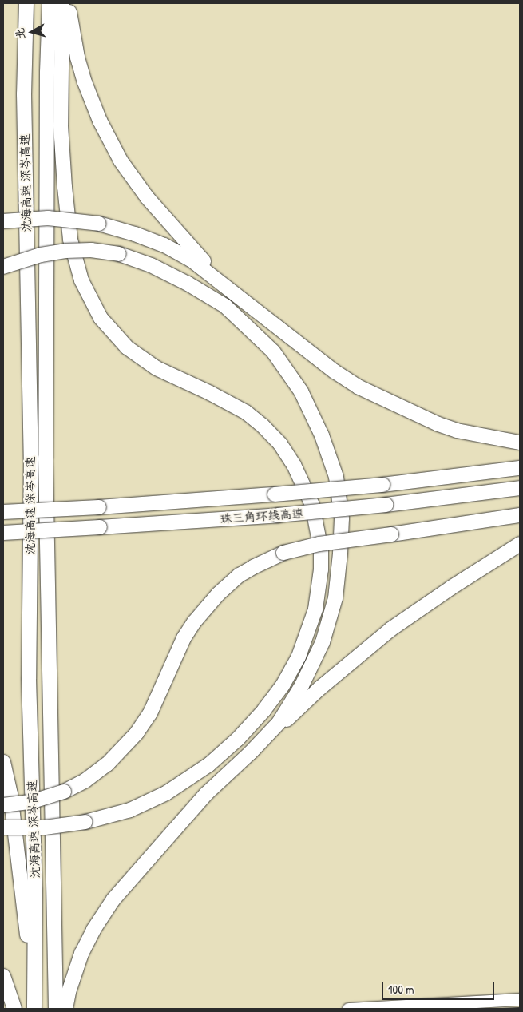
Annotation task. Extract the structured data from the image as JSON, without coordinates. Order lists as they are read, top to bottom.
{
  "streets": {
    "highway": ["沈海高速 深岑高速", "珠三角环线高速"]
  },
  "scale_bar": "100 m",
  "north": "left"
}
